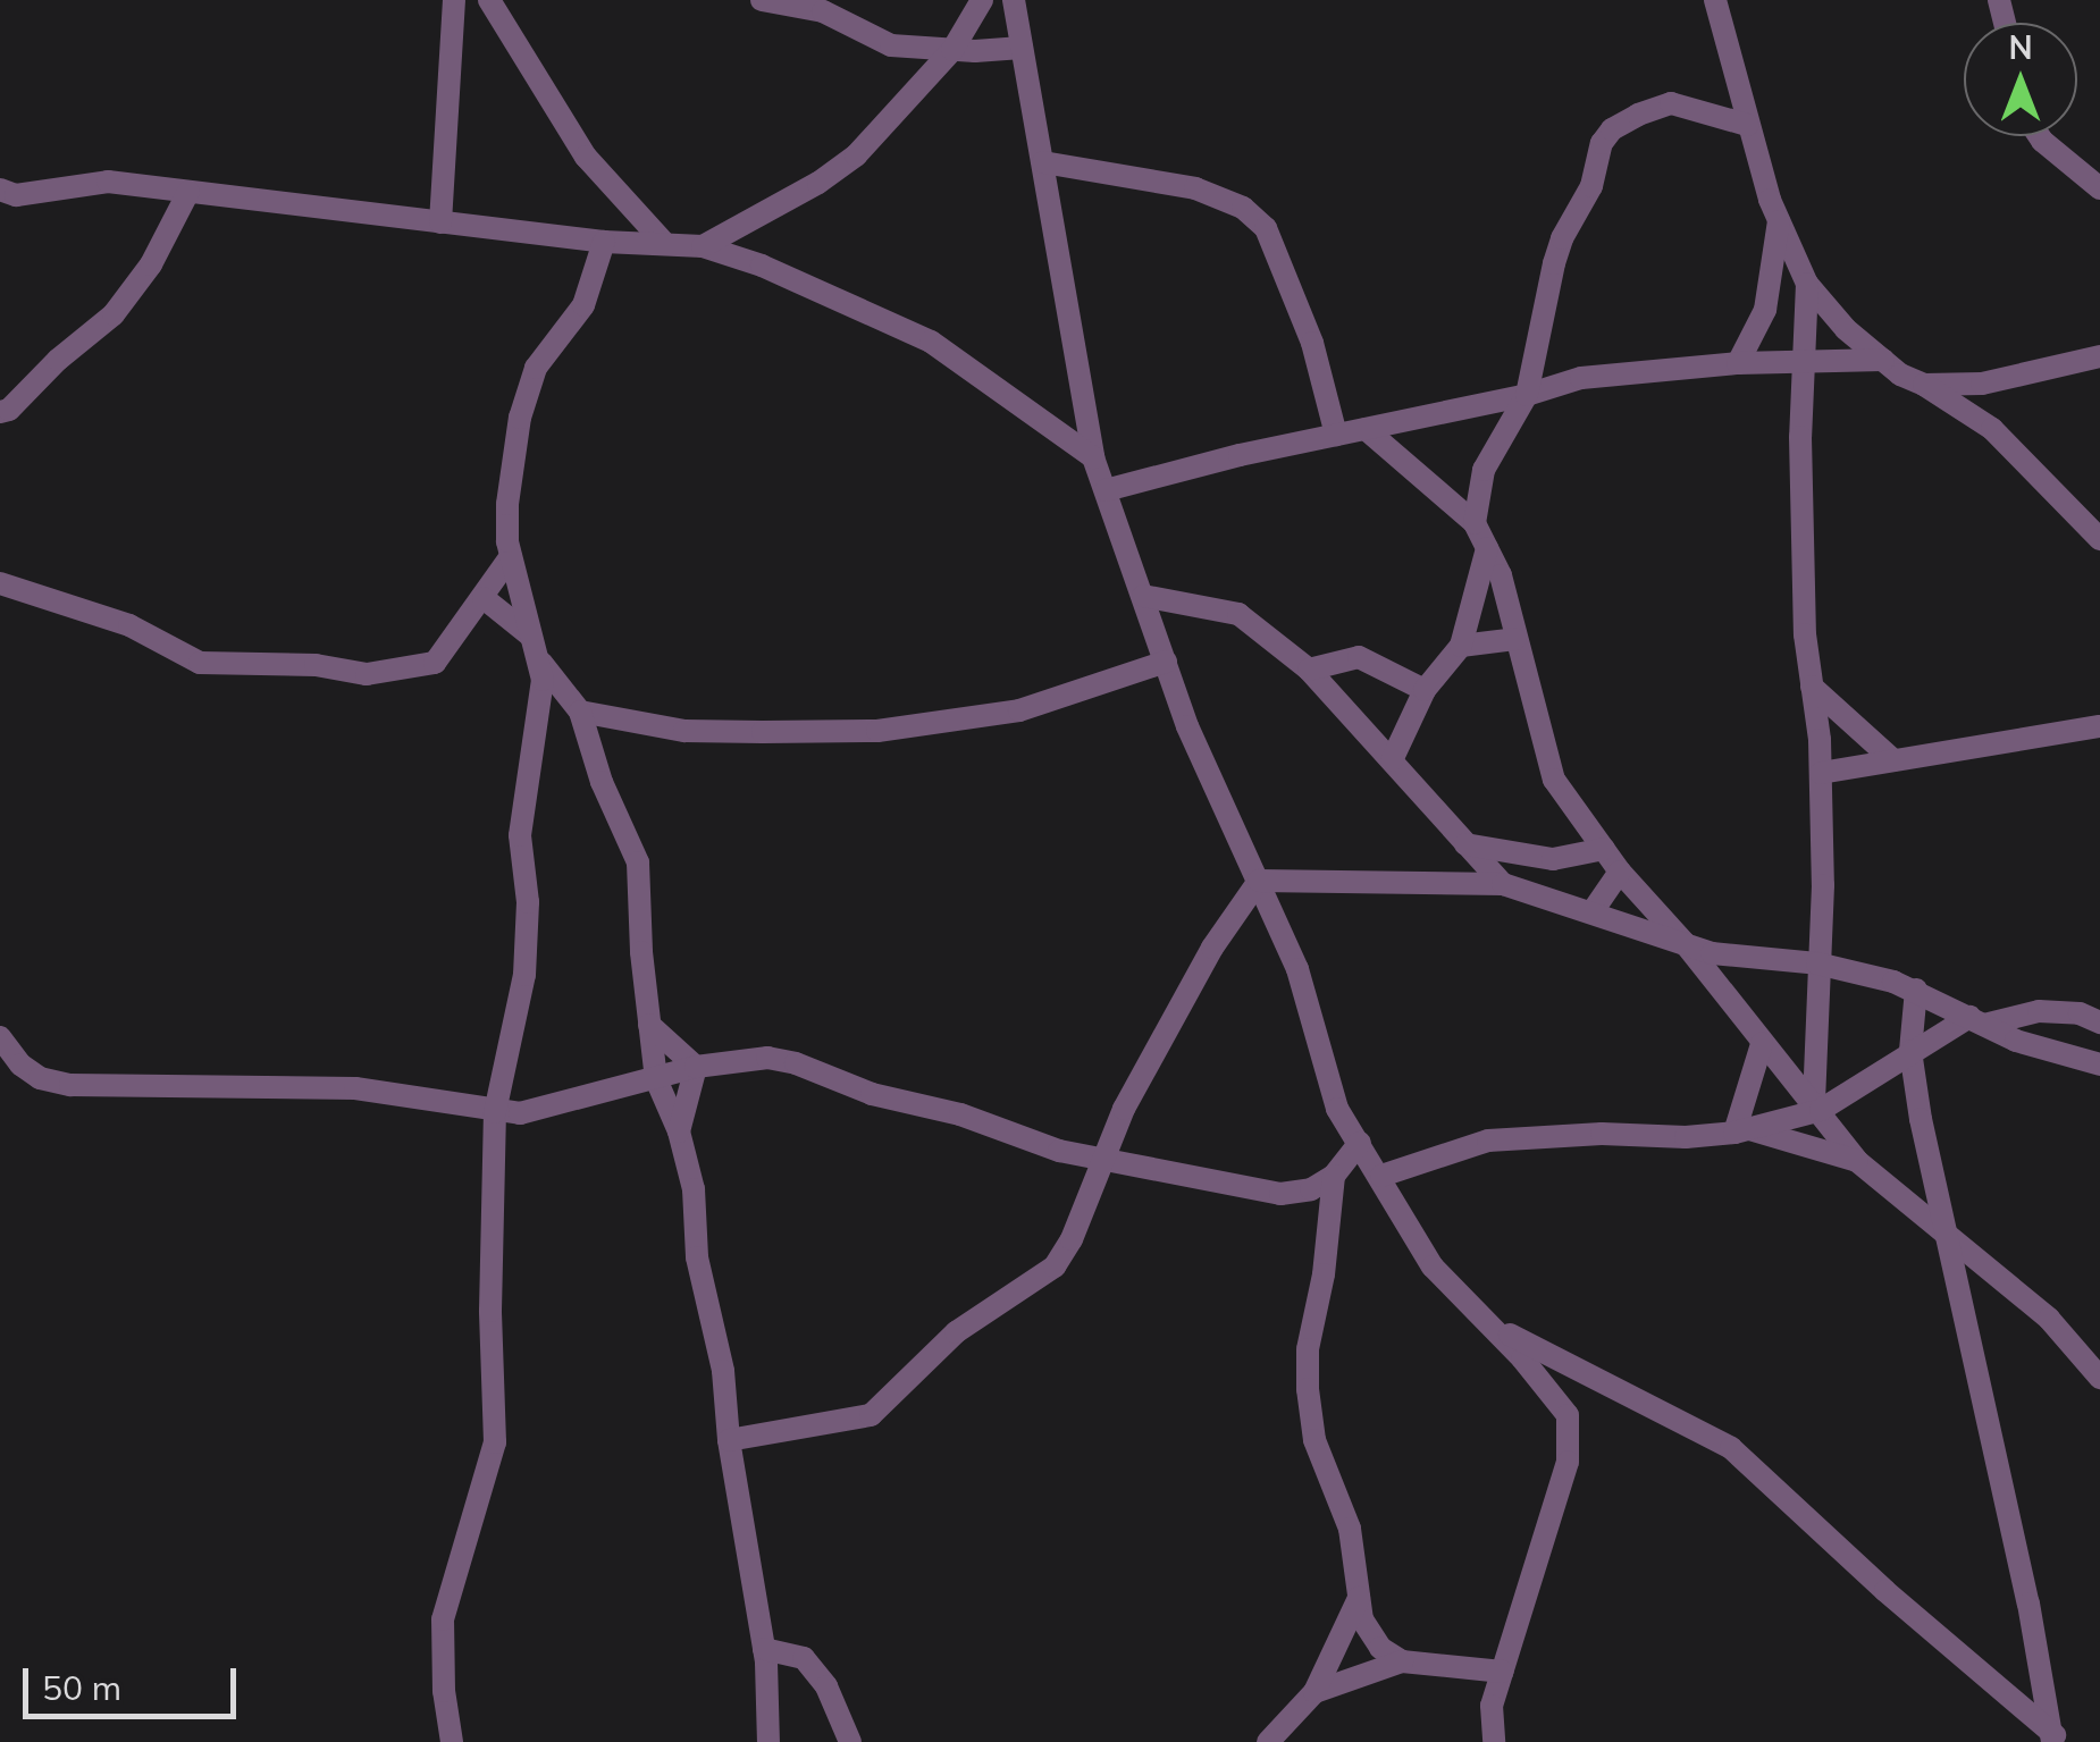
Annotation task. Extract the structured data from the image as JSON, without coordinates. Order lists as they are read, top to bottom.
{
  "scale_bar": "50 m",
  "north": "top"
}
